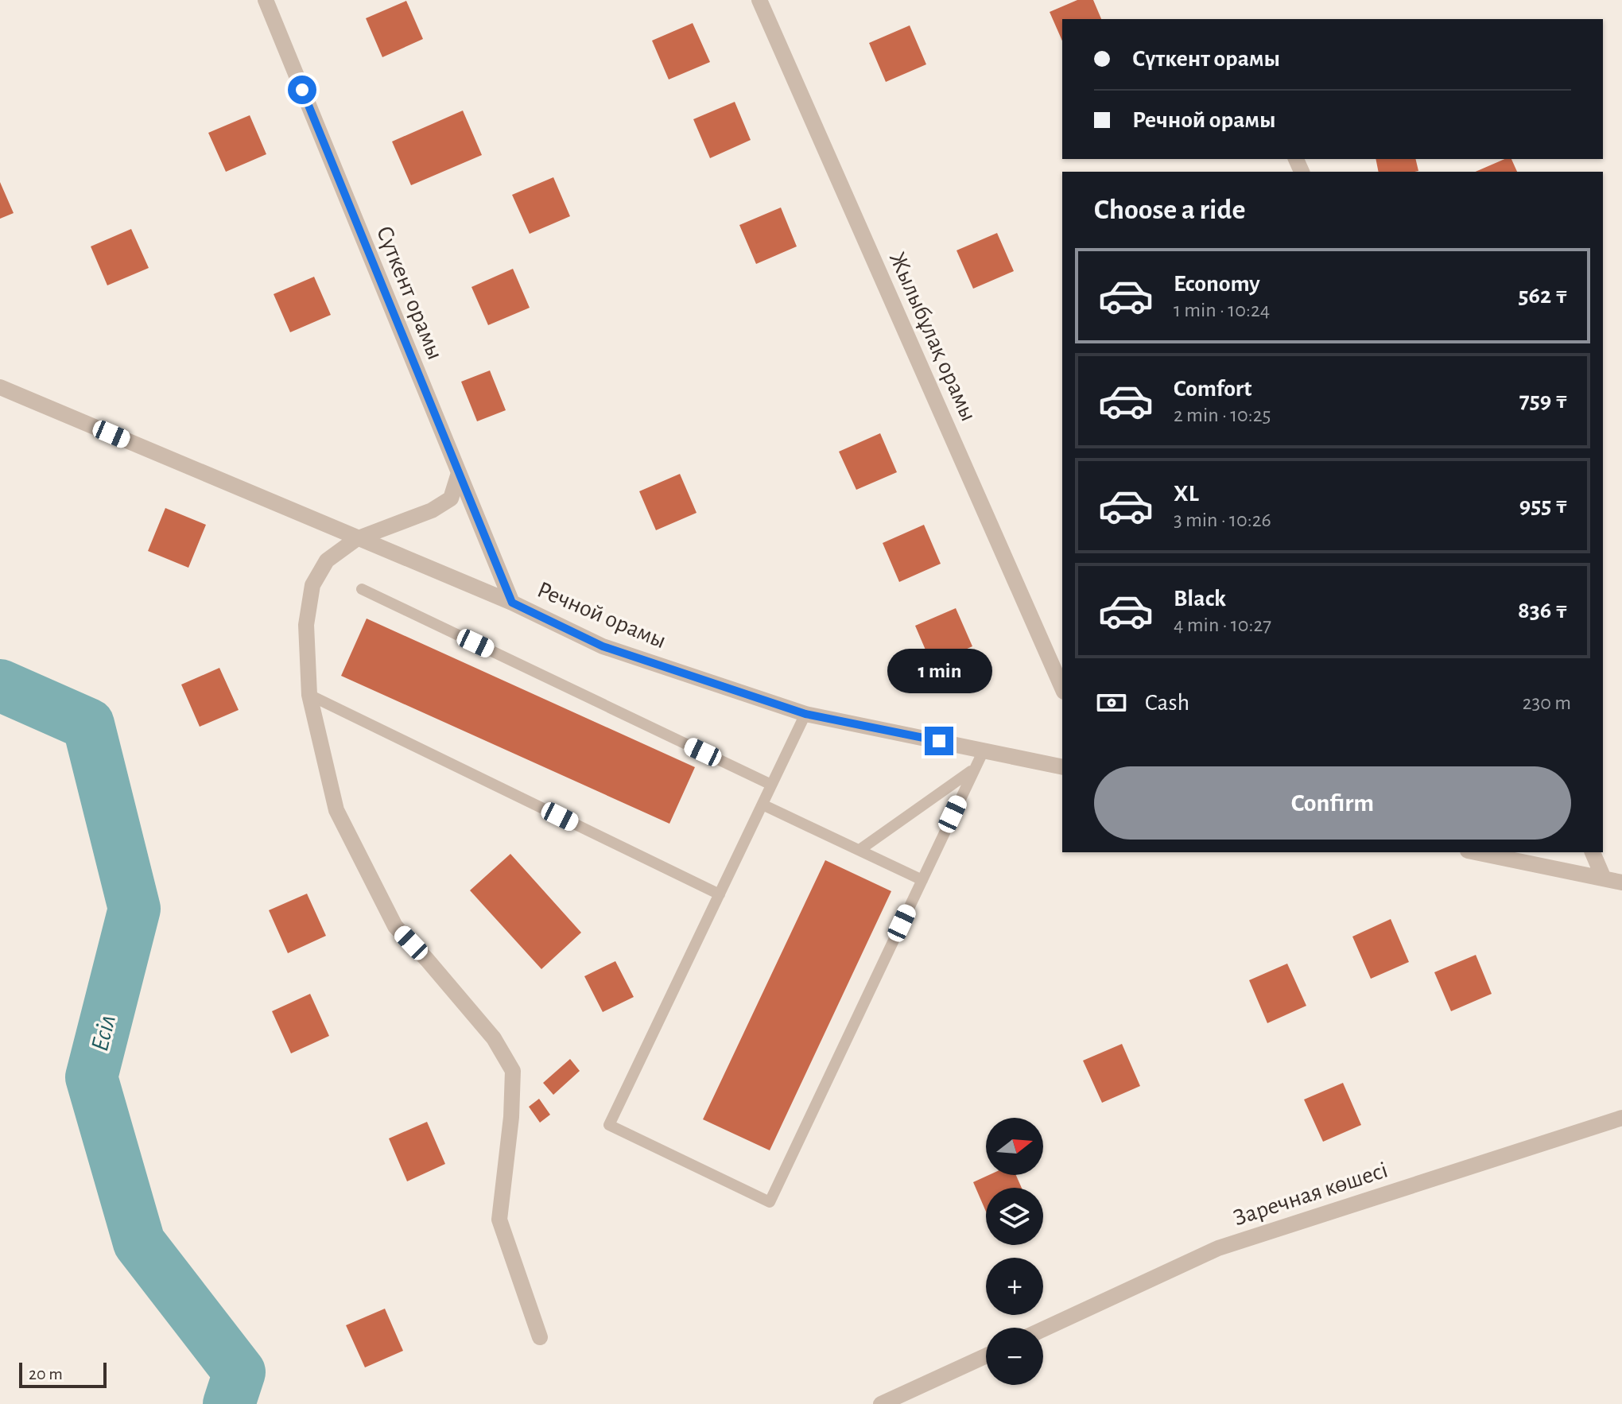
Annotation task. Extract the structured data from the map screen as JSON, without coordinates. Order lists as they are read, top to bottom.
{
  "streets": {
    "street": [
      "Сүткент орамы",
      "Жылыбұлақ орамы",
      "Речной орамы",
      "Заречная көшесі"
    ]
  },
  "crossings": [
    ["Сүткент орамы", "Речной орамы"]
  ],
  "water": ["Есіл"],
  "scale_bar": "20 m",
  "north": "right",
  "page": {
    "banner": ["Сүткент орамы", "Речной орамы"],
    "heading": "Choose a ride",
    "list": [
      {
        "name": "Economy",
        "note": "1 min · 10:24",
        "value": "562 ₸"
      },
      {
        "name": "Comfort",
        "note": "2 min · 10:25",
        "value": "759 ₸"
      },
      {
        "name": "XL",
        "note": "3 min · 10:26",
        "value": "955 ₸"
      },
      {
        "name": "Black",
        "note": "4 min · 10:27",
        "value": "836 ₸"
      }
    ],
    "bubble": "1 min",
    "pay": ["Cash", "230 m"],
    "buttons": "Confirm",
    "map_buttons": ["+", "−"],
    "scale": "20 m"
  }
}
